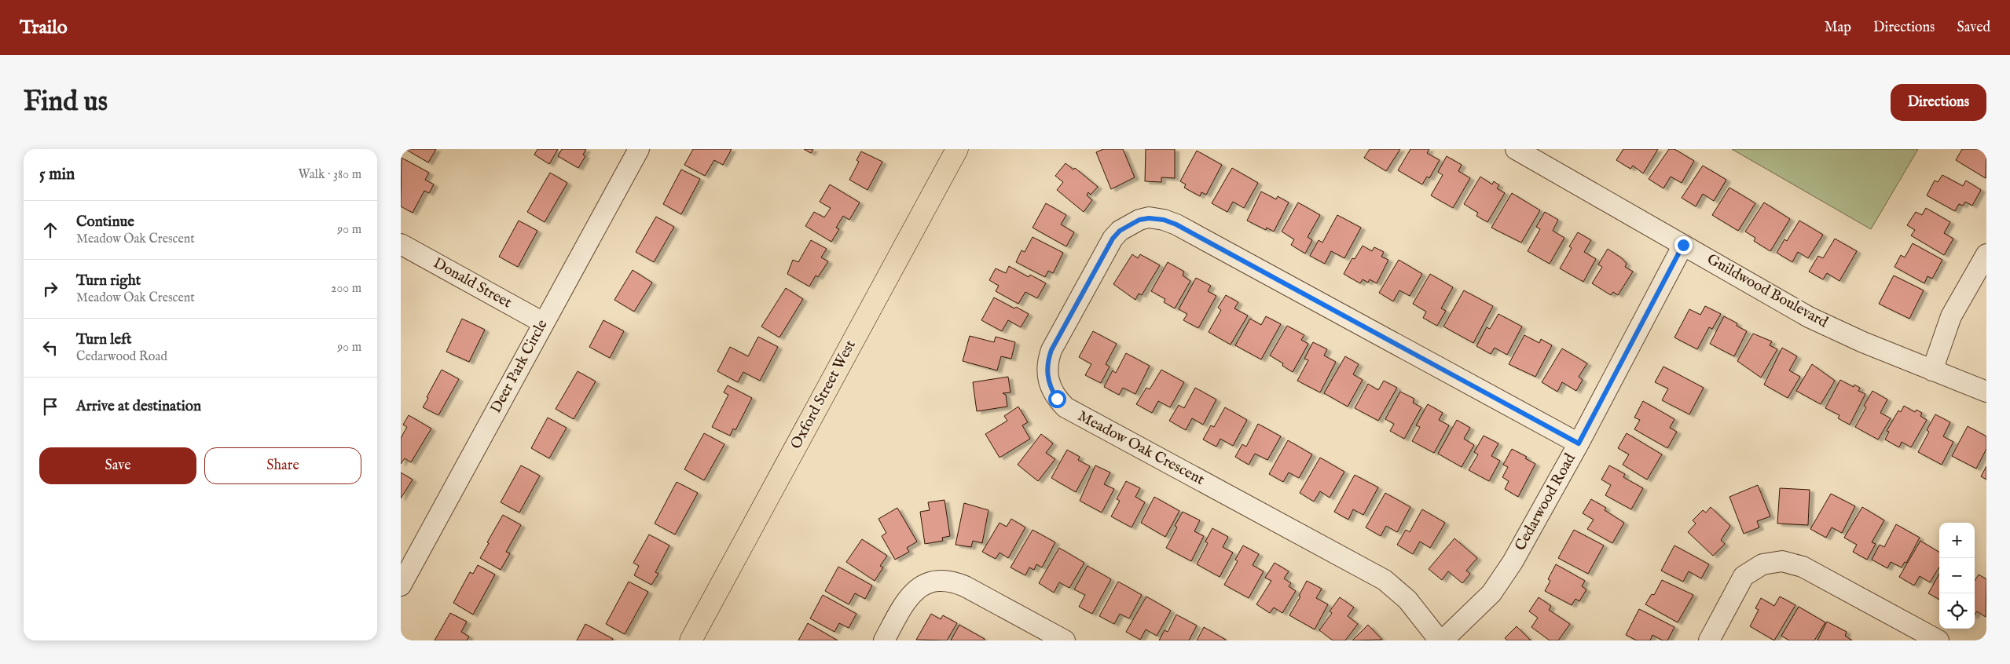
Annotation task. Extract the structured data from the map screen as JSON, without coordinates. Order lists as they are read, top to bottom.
{
  "streets": {
    "main road": ["Oxford Street West"],
    "street": [
      "Donald Street",
      "Guildwood Boulevard",
      "Deer Park Circle",
      "Meadow Oak Crescent",
      "Cedarwood Road"
    ]
  },
  "crossings": [
    ["Donald Street", "Deer Park Circle"],
    ["Guildwood Boulevard", "Cedarwood Road"],
    ["Meadow Oak Crescent", "Cedarwood Road"]
  ],
  "page": {
    "header": "Trailo",
    "nav": ["Map", "Directions", "Saved"],
    "buttons": [
      "Directions",
      ["Save", "Share"]
    ],
    "title": "Find us",
    "heading": ["5 min", "Walk · 380 m"],
    "list": [
      ["Continue", "Meadow Oak Crescent", "90 m"],
      ["Turn right", "Meadow Oak Crescent", "200 m"],
      ["Turn left", "Cedarwood Road", "90 m"],
      "Arrive at destination"
    ],
    "map_buttons": ["+", "−"]
  }
}
